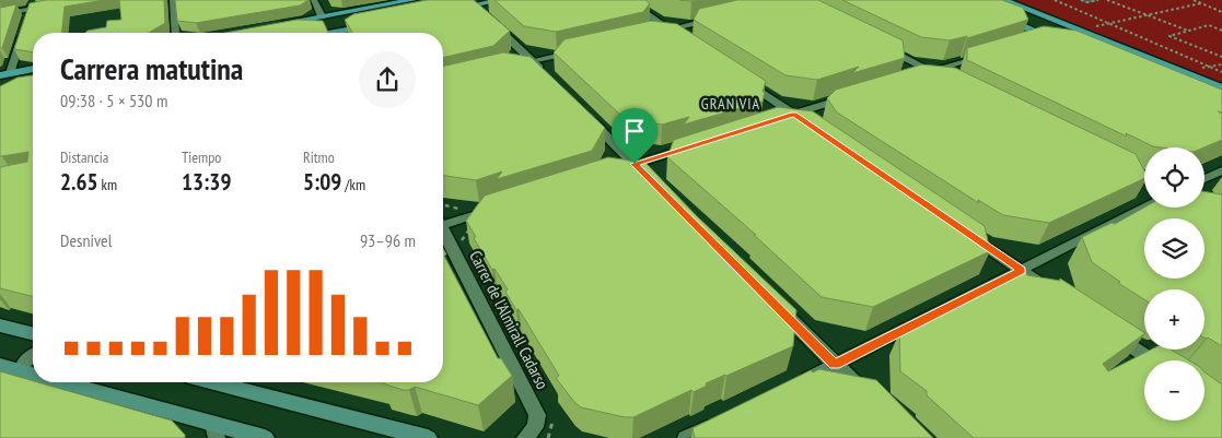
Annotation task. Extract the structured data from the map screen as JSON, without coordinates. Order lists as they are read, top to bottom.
{
  "streets": {
    "street": ["Carrer de l'Almirall Cadarso"]
  },
  "districts": ["GRAN VIA"],
  "page": {
    "heading": ["Carrera matutina", "09:38 · 5 × 530 m"],
    "stats": [
      ["Distancia", "2.65 km"],
      ["Tiempo", "13:39"],
      ["Ritmo", "5:09 /km"]
    ],
    "map_buttons": ["+", "−"],
    "chart": ["Desnivel", "93–96 m"]
  }
}
